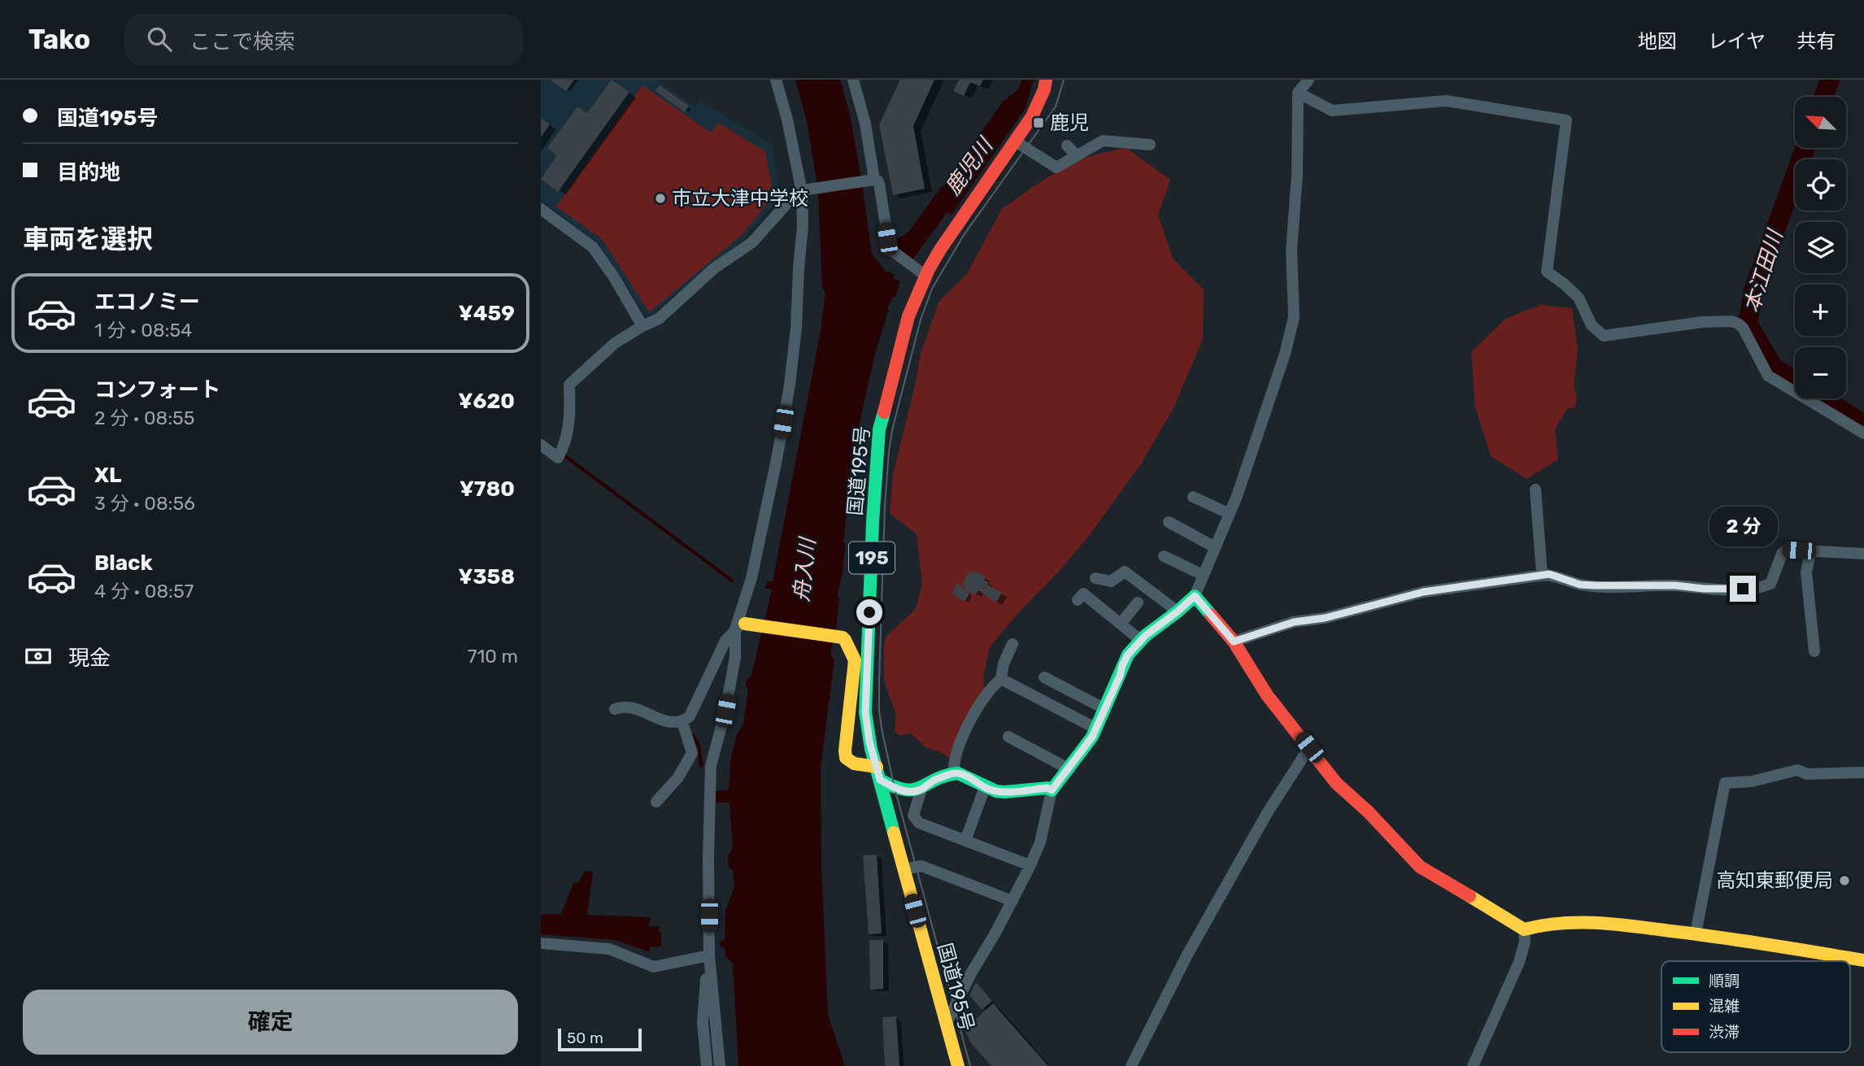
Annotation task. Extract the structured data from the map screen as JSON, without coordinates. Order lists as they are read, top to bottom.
{
  "streets": {
    "main road": ["国道195号", "195"]
  },
  "water": ["鹿児川", "本江田川", "舟入川"],
  "places": {
    "transit": ["鹿児"],
    "other": ["市立大津中学校", "高知東郵便局"]
  },
  "legend": ["順調", "混雑", "渋滞"],
  "scale_bar": "50 m",
  "north": "top left",
  "page": {
    "header": "Tako",
    "search": "ここで検索",
    "nav": ["地図", "レイヤ", "共有"],
    "banner": ["国道195号", "目的地"],
    "map_buttons": ["+", "−"],
    "heading": "車両を選択",
    "list": [
      {
        "name": "エコノミー",
        "note": "1 分 · 08:54",
        "value": "¥459"
      },
      {
        "name": "コンフォート",
        "note": "2 分 · 08:55",
        "value": "¥620"
      },
      {
        "name": "XL",
        "note": "3 分 · 08:56",
        "value": "¥780"
      },
      {
        "name": "Black",
        "note": "4 分 · 08:57",
        "value": "¥358"
      }
    ],
    "bubble": "2 分",
    "pay": ["現金", "710 m"],
    "buttons": "確定",
    "scale": "50 m"
  }
}
